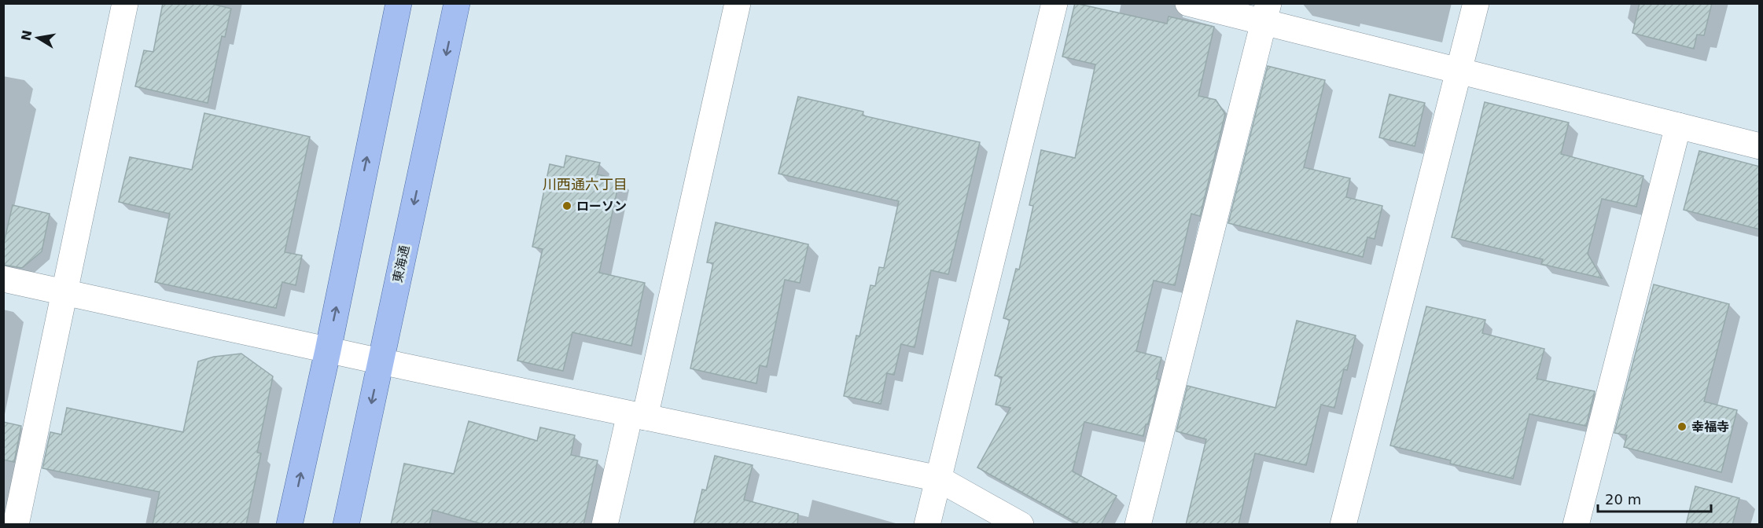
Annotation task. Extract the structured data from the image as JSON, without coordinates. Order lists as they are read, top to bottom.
{
  "streets": {
    "main road": ["東海通"]
  },
  "districts": ["川西通六丁目"],
  "places": ["ローソン", "幸福寺"],
  "scale_bar": "20 m",
  "north": "left"
}
